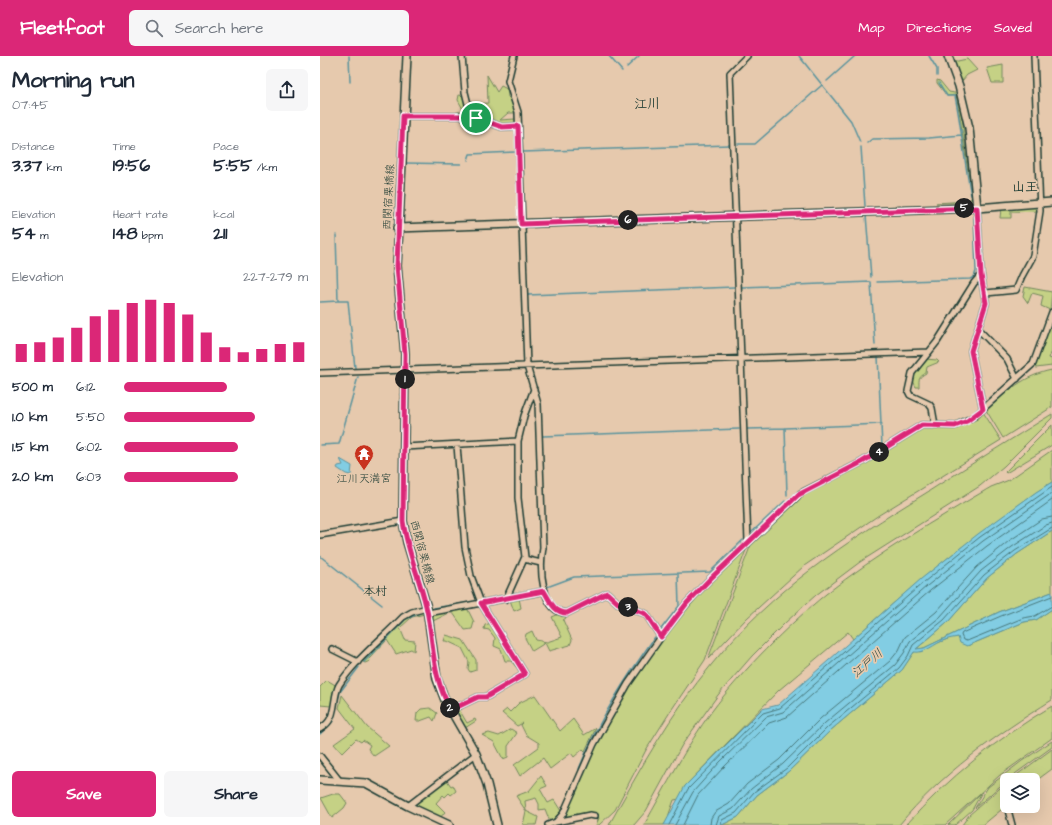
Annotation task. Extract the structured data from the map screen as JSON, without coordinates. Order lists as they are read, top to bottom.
{
  "streets": {
    "street": ["西関宿栗橋線"]
  },
  "districts": ["江川", "山王", "本村"],
  "water": ["江戸川"],
  "places": {
    "temple": ["江川天満宮"]
  },
  "page": {
    "header": "Fleetfoot",
    "search": "Search here",
    "nav": ["Map", "Directions", "Saved"],
    "heading": ["Morning run", "07:45"],
    "stats": [
      ["Distance", "3.37 km"],
      ["Time", "19:56"],
      ["Pace", "5:55 /km"],
      ["Elevation", "54 m"],
      ["Heart rate", "148 bpm"],
      ["kcal", "211"]
    ],
    "pins": [
      "5",
      "6",
      "1",
      "4",
      "3",
      "2"
    ],
    "chart": ["Elevation", "227–279 m"],
    "list": [
      {
        "name": "500 m",
        "note": "6:12"
      },
      {
        "name": "1.0 km",
        "note": "5:50"
      },
      {
        "name": "1.5 km",
        "note": "6:02"
      },
      {
        "name": "2.0 km",
        "note": "6:03"
      }
    ],
    "buttons": ["Save", "Share"]
  }
}
